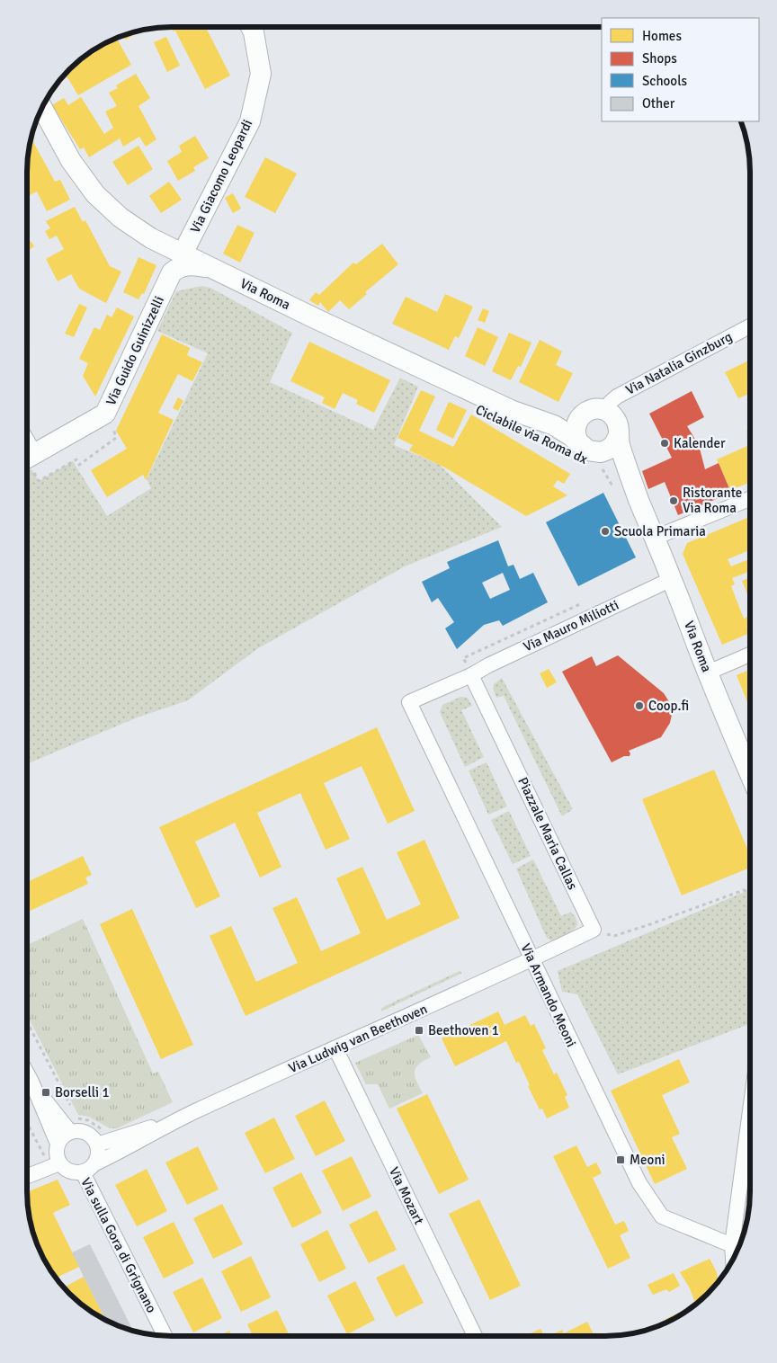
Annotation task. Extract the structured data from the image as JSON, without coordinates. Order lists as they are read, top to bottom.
{
  "streets": {
    "street": [
      "Via Giacomo Leopardi",
      "Via Roma",
      "Via Guido Guinizzelli",
      "Via Natalia Ginzburg",
      "Via Mauro Miliotti",
      "Piazzale Maria Callas",
      "Via Armando Meoni",
      "Via Ludwig van Beethoven",
      "Via Mozart",
      "Via sulla Gora di Grignano"
    ],
    "path": ["Ciclabile via Roma dx"]
  },
  "crossings": [
    ["Via Giacomo Leopardi", "Via Roma"],
    ["Via Roma", "Via Natalia Ginzburg"],
    ["Via Roma", "Ciclabile via Roma dx"],
    ["Via Roma", "Via Mauro Miliotti"],
    ["Via Natalia Ginzburg", "Ciclabile via Roma dx"],
    ["Via Mauro Miliotti", "Piazzale Maria Callas"],
    ["Via Mauro Miliotti", "Via Armando Meoni"],
    ["Via Armando Meoni", "Via Ludwig van Beethoven"],
    ["Via Ludwig van Beethoven", "Via Mozart"],
    ["Via Ludwig van Beethoven", "Via sulla Gora di Grignano"]
  ],
  "places": {
    "other": [
      "Kalender",
      "Ristorante Via Roma",
      "Scuola Primaria",
      "Coop.fi"
    ],
    "transit": ["Beethoven 1", "Borselli 1", "Meoni"]
  },
  "legend": [
    "Homes",
    "Shops",
    "Schools",
    "Other"
  ]
}
